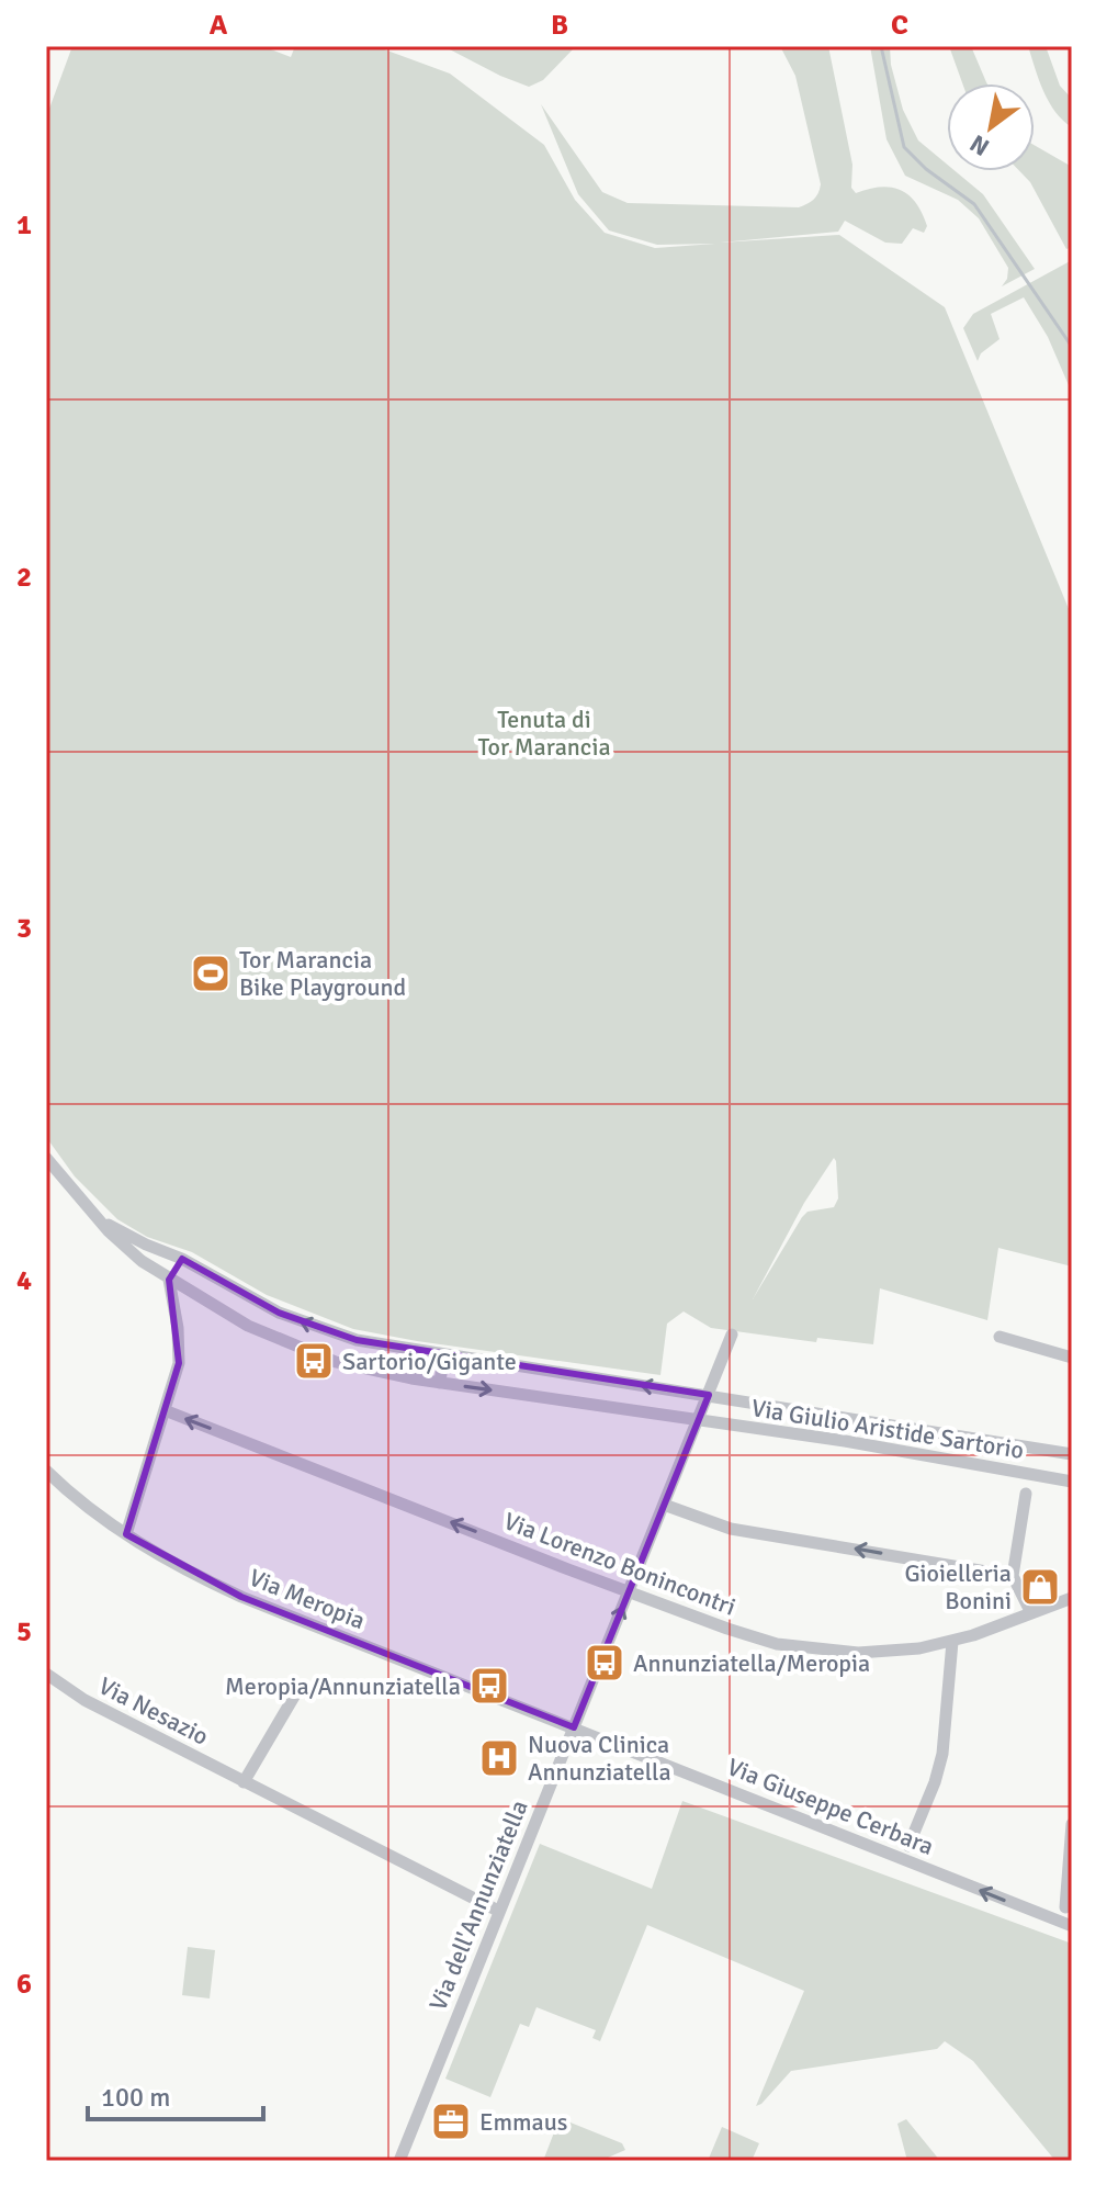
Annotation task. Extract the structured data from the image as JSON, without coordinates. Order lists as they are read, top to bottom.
{
  "streets": {
    "street": [
      "Via Giulio Aristide Sartorio",
      "Via Lorenzo Bonincontri",
      "Via Meropia",
      "Via Nesazio",
      "Via Giuseppe Cerbara",
      "Via dell'Annunziatella"
    ]
  },
  "crossings": [
    ["Via Giulio Aristide Sartorio", "Via dell'Annunziatella"],
    ["Via Lorenzo Bonincontri", "Via dell'Annunziatella"],
    ["Via Meropia", "Via Giuseppe Cerbara"],
    ["Via Meropia", "Via dell'Annunziatella"],
    ["Via Nesazio", "Via dell'Annunziatella"],
    ["Via Giuseppe Cerbara", "Via dell'Annunziatella"]
  ],
  "one_way": ["Via Lorenzo Bonincontri", "Via Giuseppe Cerbara"],
  "parks": ["Tenuta di Tor Marancia"],
  "places": {
    "sports": ["Tor Marancia Bike Playground"],
    "bus stop": ["Sartorio/Gigante", "Annunziatella/Meropia", "Meropia/Annunziatella"],
    "shop": ["Gioielleria Bonini"],
    "hospital": ["Nuova Clinica Annunziatella"],
    "office": ["Emmaus"]
  },
  "scale_bar": "100 m",
  "north": "bottom left",
  "grid": {
    "columns": ["A", "B", "C"],
    "rows": [
      "1",
      "2",
      "3",
      "4",
      "5",
      "6"
    ]
  }
}
